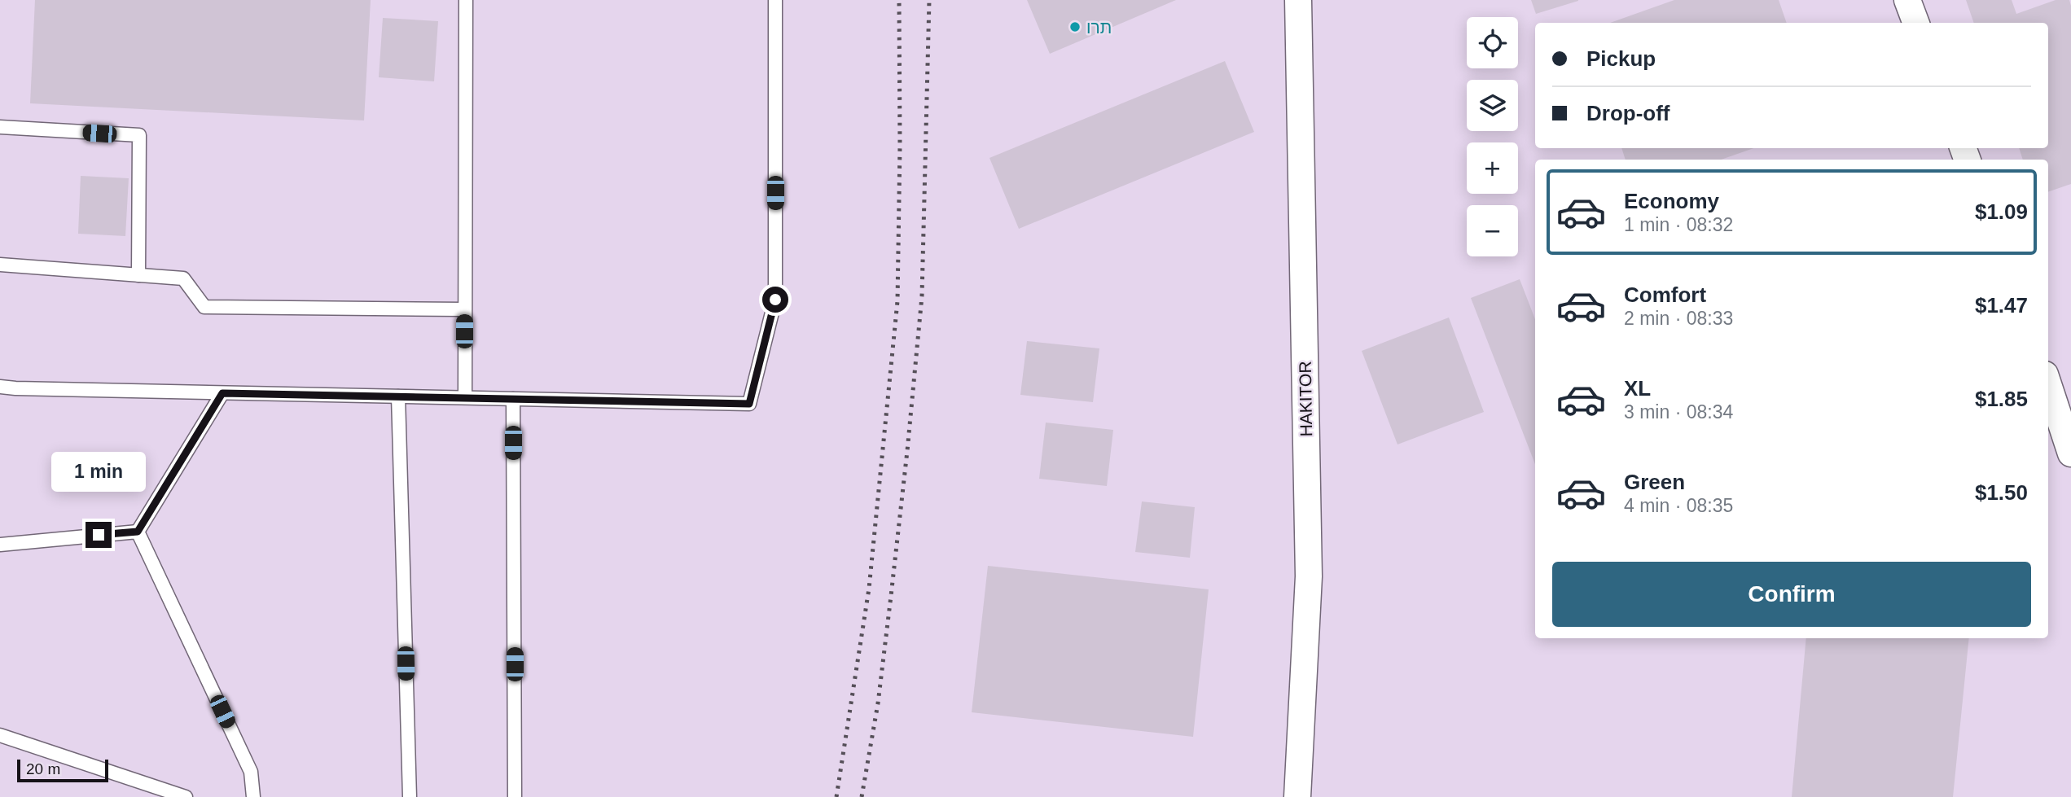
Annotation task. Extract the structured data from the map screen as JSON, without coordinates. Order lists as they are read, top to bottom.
{
  "streets": {
    "street": ["HAKITOR"]
  },
  "places": ["תרו"],
  "scale_bar": "20 m",
  "page": {
    "map_buttons": ["+", "−"],
    "banner": ["Pickup", "Drop-off"],
    "list": [
      {
        "name": "Economy",
        "note": "1 min · 08:32",
        "value": "$1.09"
      },
      {
        "name": "Comfort",
        "note": "2 min · 08:33",
        "value": "$1.47"
      },
      {
        "name": "XL",
        "note": "3 min · 08:34",
        "value": "$1.85"
      },
      {
        "name": "Green",
        "note": "4 min · 08:35",
        "value": "$1.50"
      }
    ],
    "bubble": "1 min",
    "buttons": "Confirm",
    "scale": "20 m"
  }
}
